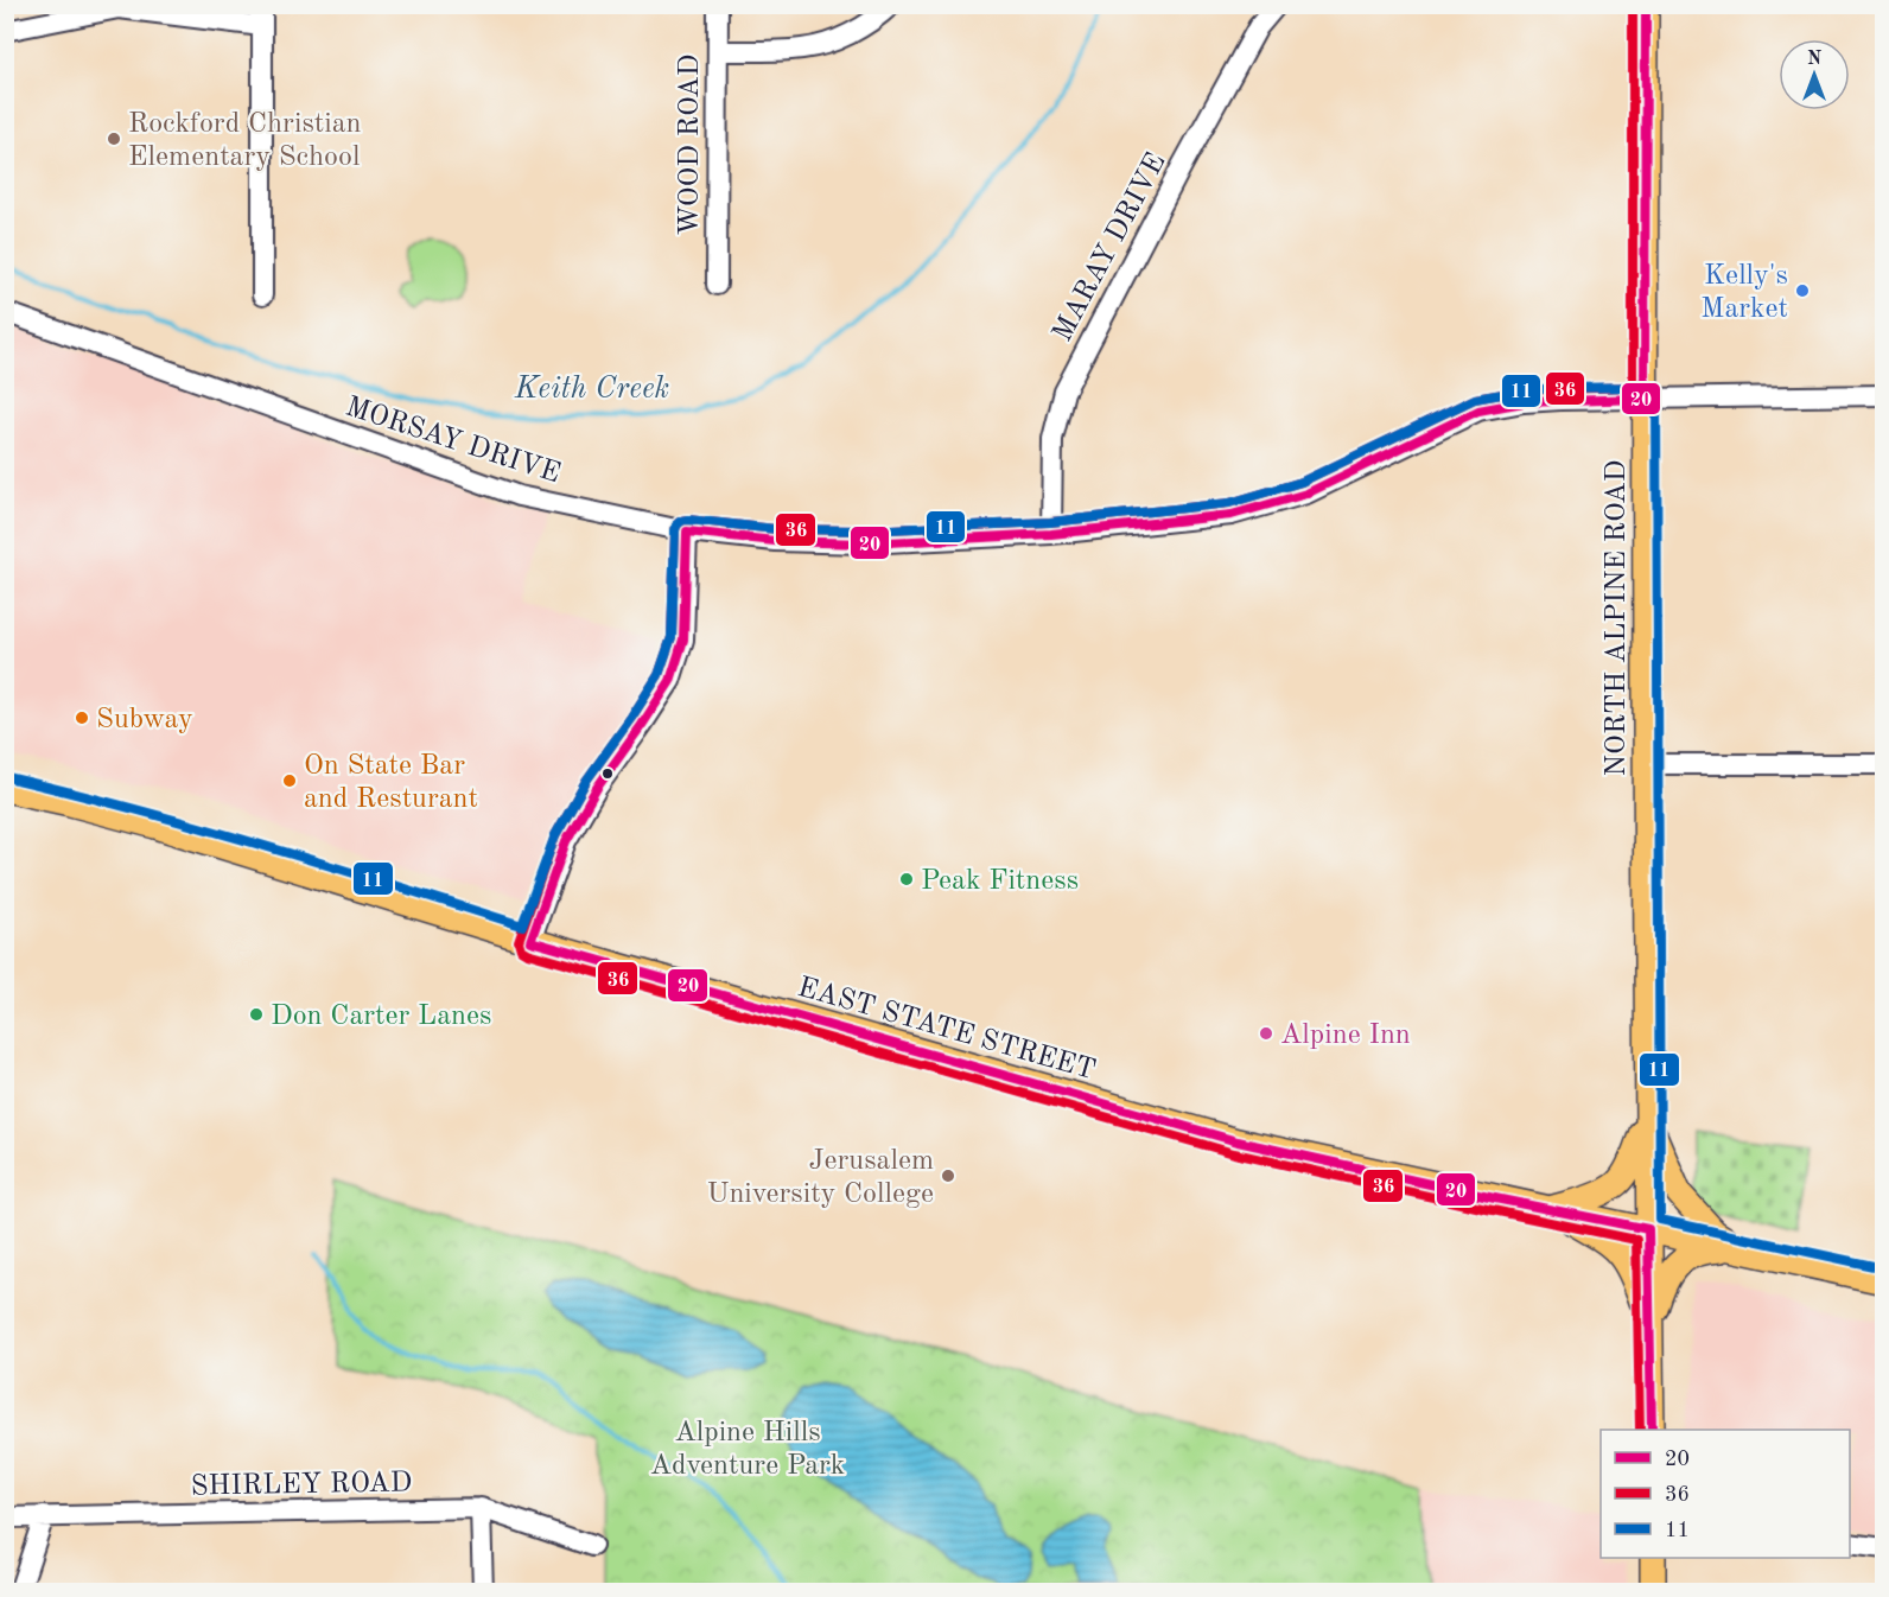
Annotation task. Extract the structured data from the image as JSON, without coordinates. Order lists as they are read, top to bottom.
{
  "streets": {
    "main road": ["NORTH ALPINE ROAD", "EAST STATE STREET"],
    "street": [
      "WOOD ROAD",
      "MARAY DRIVE",
      "MORSAY DRIVE",
      "SHIRLEY ROAD"
    ]
  },
  "crossings": [
    ["MARAY DRIVE", "MORSAY DRIVE"],
    ["MORSAY DRIVE", "NORTH ALPINE ROAD"],
    ["NORTH ALPINE ROAD", "EAST STATE STREET"]
  ],
  "water": ["Keith Creek"],
  "parks": ["Alpine Hills Adventure Park"],
  "places": [
    "Rockford Christian Elementary School",
    "Kelly's Market",
    "Subway",
    "On State Bar and Resturant",
    "Peak Fitness",
    "Don Carter Lanes",
    "Alpine Inn",
    "Jerusalem University College"
  ],
  "lines": ["transit line 20", "transit line 36", "transit line 11"],
  "legend": ["20", "36", "11"],
  "north": "top"
}
